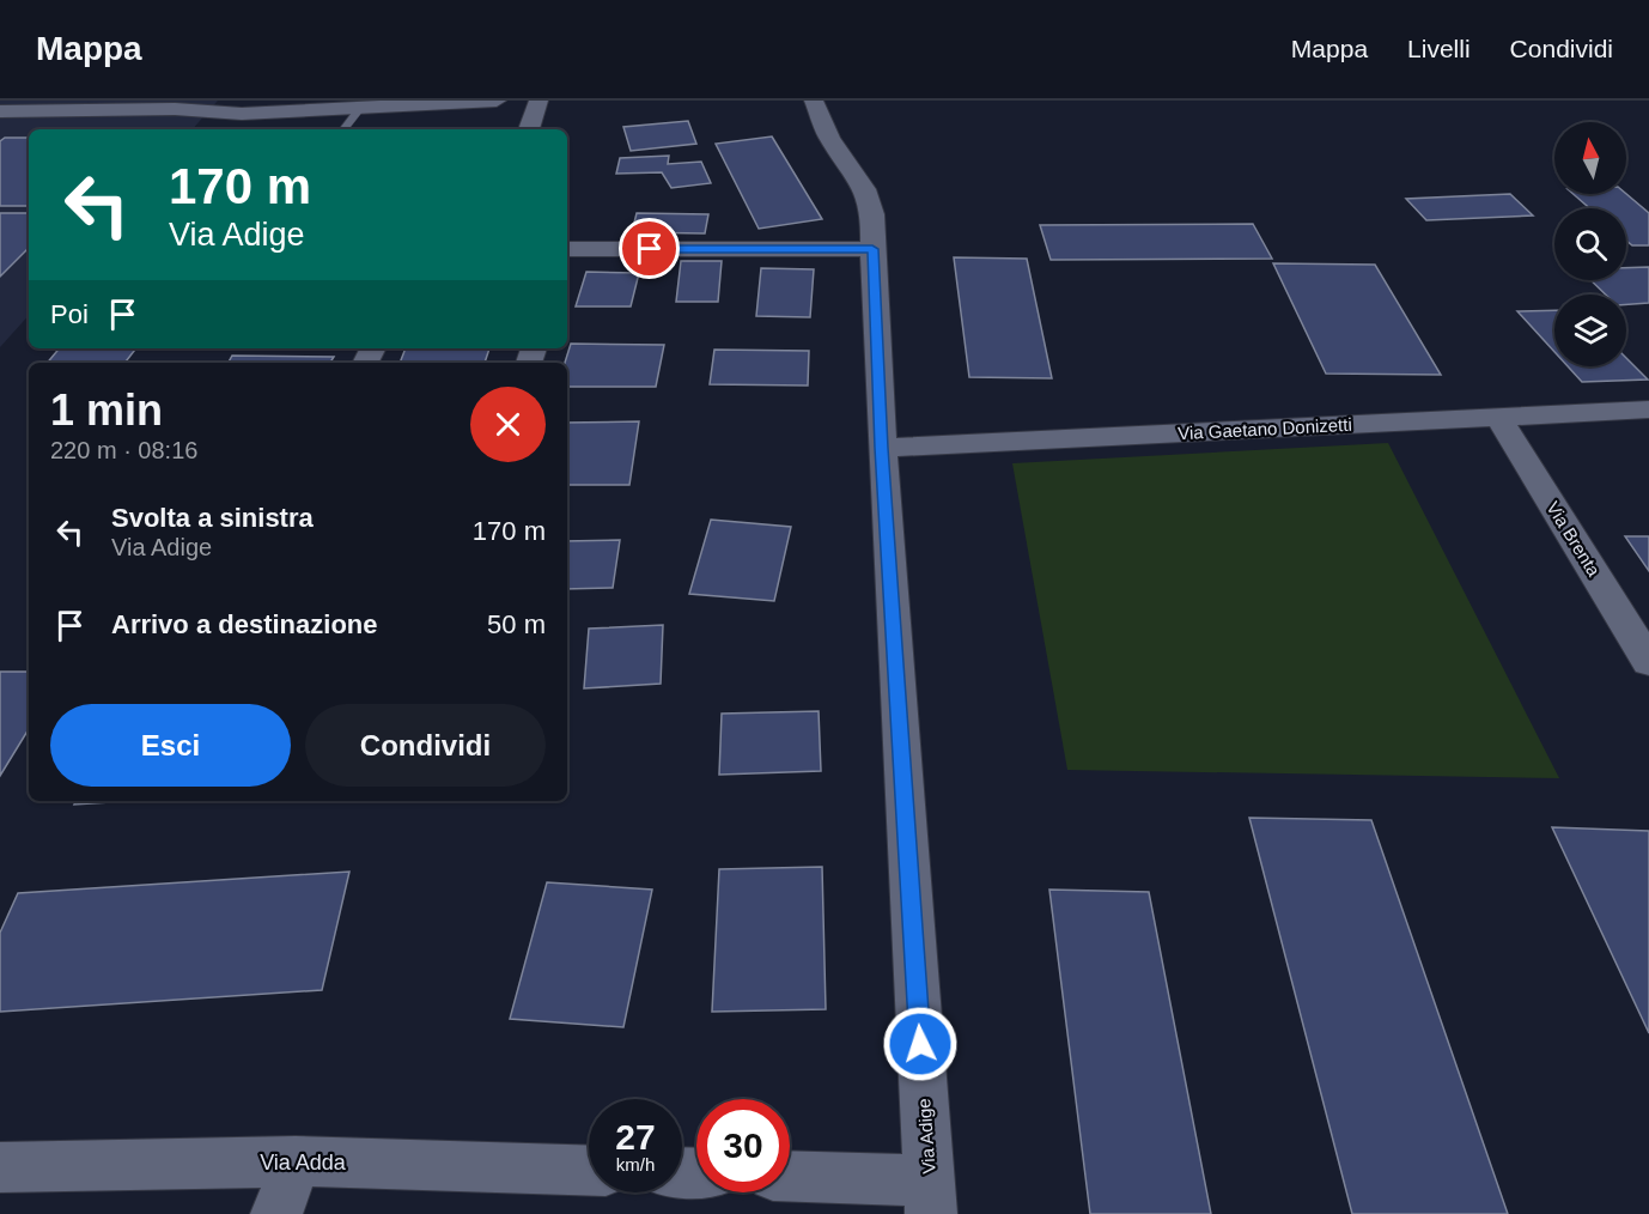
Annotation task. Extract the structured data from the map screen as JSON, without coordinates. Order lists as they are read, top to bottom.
{
  "streets": {
    "street": [
      "Via Gaetano Donizetti",
      "Via Brenta",
      "Via Adige",
      "Via Adda"
    ]
  },
  "crossings": [
    ["Via Gaetano Donizetti", "Via Brenta"],
    ["Via Gaetano Donizetti", "Via Adige"]
  ],
  "north": "top",
  "page": {
    "header": "Mappa",
    "nav": ["Mappa", "Livelli", "Condividi"],
    "turn": ["170 m", "Via Adige"],
    "then": "Poi",
    "heading": ["1 min", "220 m · 08:16"],
    "list": [
      {
        "name": "Svolta a sinistra",
        "note": "Via Adige",
        "value": "170 m"
      },
      {
        "name": "Arrivo a destinazione",
        "value": "50 m"
      }
    ],
    "buttons": ["Esci", "Condividi"],
    "speed": "27 km/h",
    "limit": "30"
  }
}
